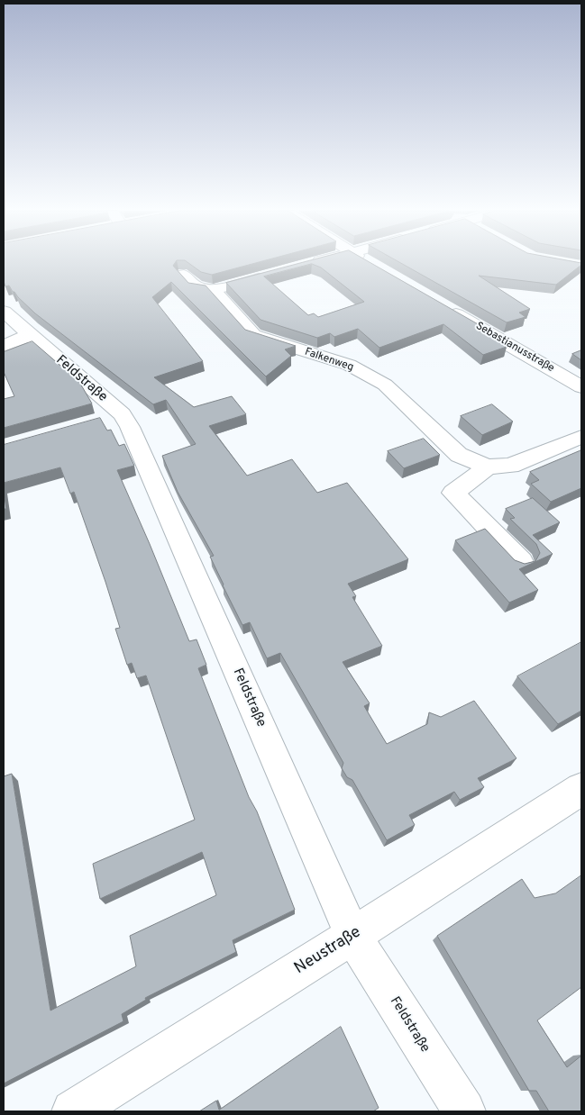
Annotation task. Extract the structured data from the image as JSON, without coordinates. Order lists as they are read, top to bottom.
{
  "streets": {
    "street": [
      "Sebastianusstraße",
      "Falkenweg",
      "Feldstraße",
      "Neustraße"
    ]
  },
  "crossings": [
    ["Feldstraße", "Neustraße"]
  ]
}
